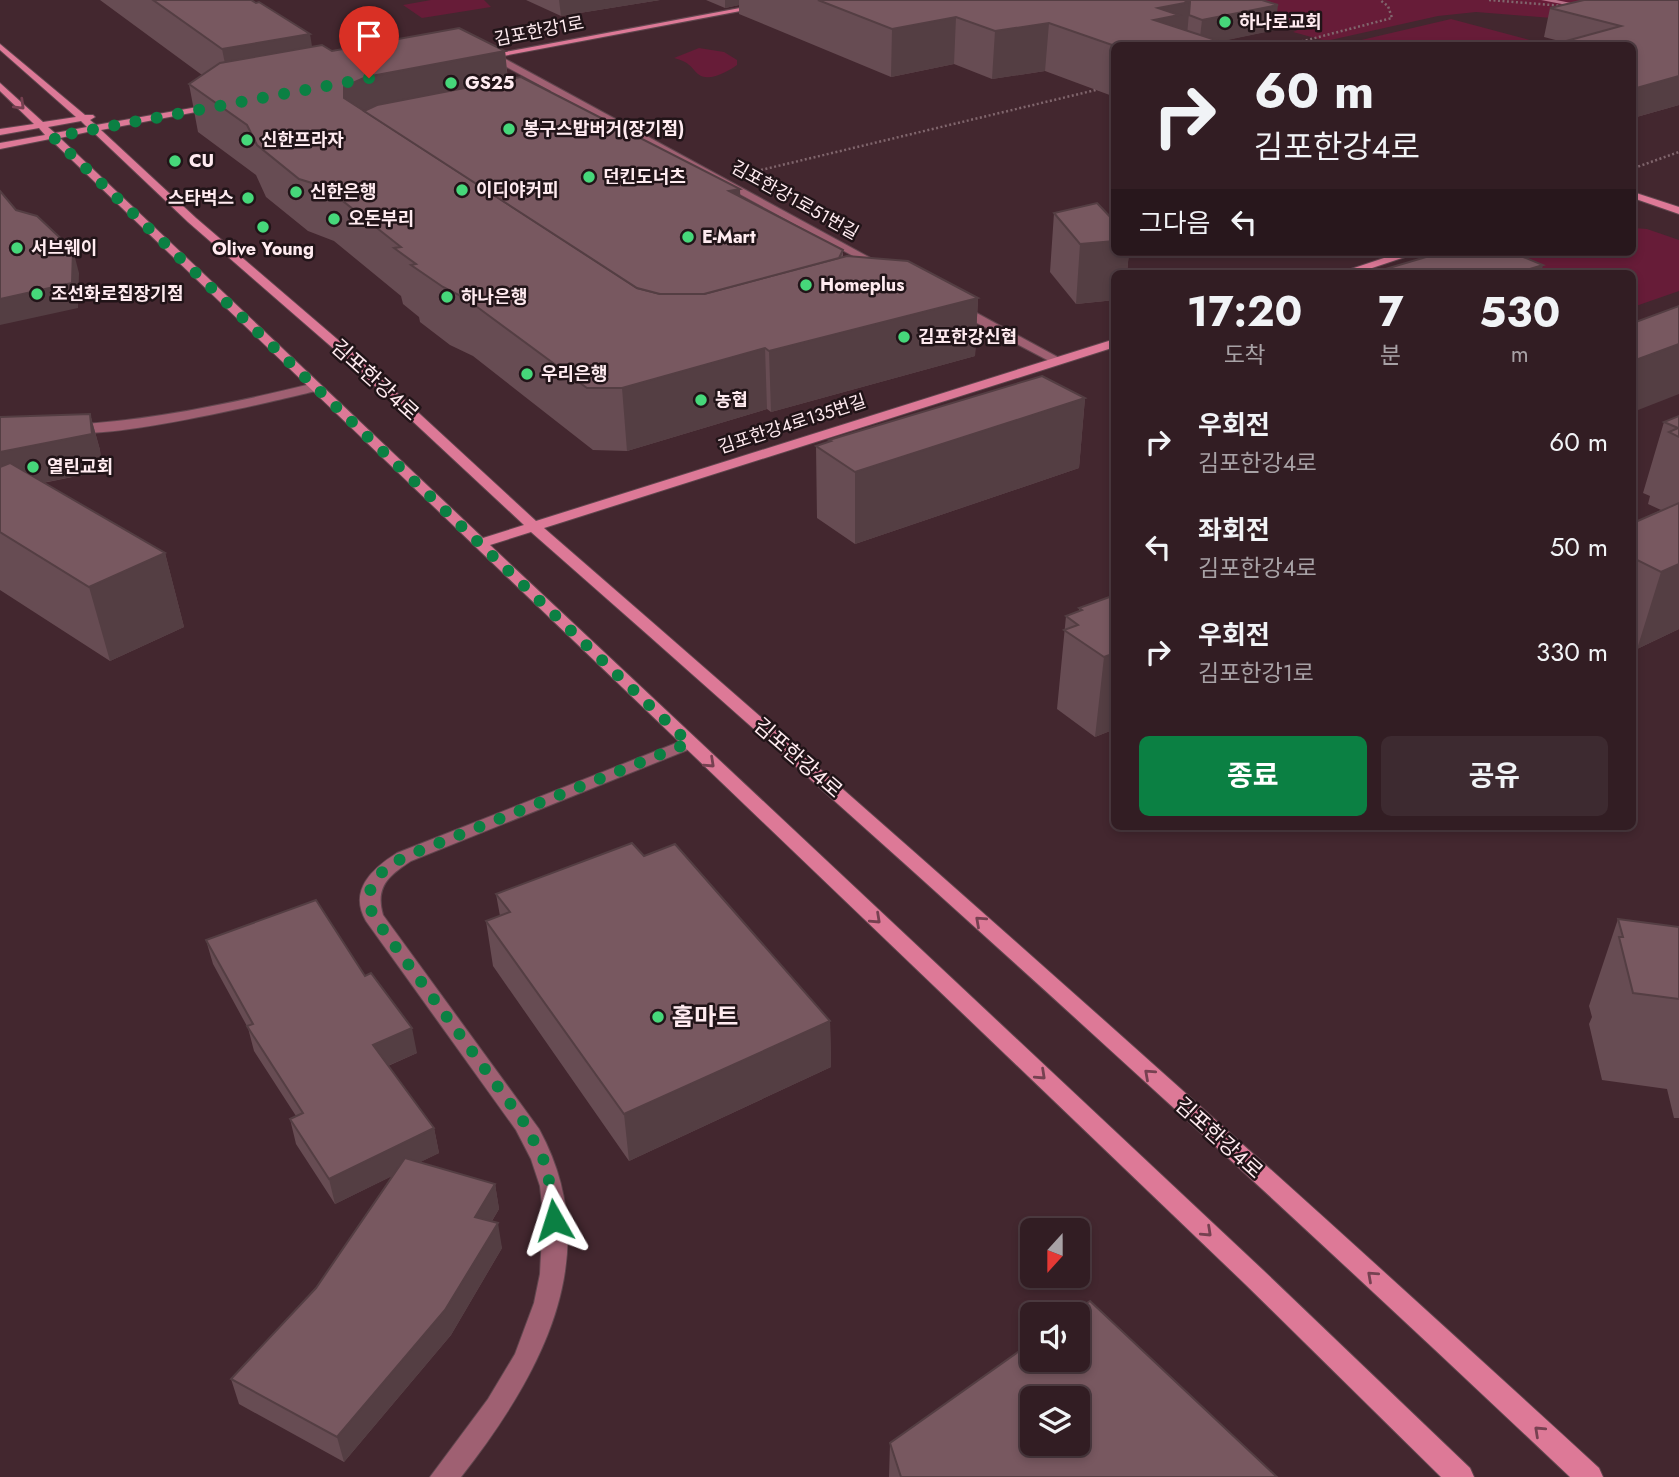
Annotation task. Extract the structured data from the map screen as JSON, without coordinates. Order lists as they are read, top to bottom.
{
  "streets": {
    "street": [
      "김포한강1로",
      "김포한강1로51번길",
      "김포한강4로",
      "김포한강4로135번길"
    ]
  },
  "crossings": [
    ["김포한강1로", "김포한강1로51번길"],
    ["김포한강4로", "김포한강4로135번길"]
  ],
  "places": [
    "하나로교회",
    "GS25",
    "봉구스밥버거(장기점)",
    "신한프라자",
    "CU",
    "던킨도너츠",
    "이디야커피",
    "신한은행",
    "스타벅스",
    "오돈부리",
    "Olive Young",
    "E-Mart",
    "서브웨이",
    "Homeplus",
    "조선화로집장기점",
    "하나은행",
    "김포한강신협",
    "우리은행",
    "농협",
    "열린교회",
    "홈마트"
  ],
  "north": "bottom",
  "page": {
    "turn": ["60 m", "김포한강4로"],
    "then": "그다음",
    "eta": [
      "17:20",
      "도착",
      "7",
      "분",
      "530",
      "m"
    ],
    "list": [
      {
        "name": "우회전",
        "note": "김포한강4로",
        "value": "60 m"
      },
      {
        "name": "좌회전",
        "note": "김포한강4로",
        "value": "50 m"
      },
      {
        "name": "우회전",
        "note": "김포한강1로",
        "value": "330 m"
      }
    ],
    "buttons": ["종료", "공유"]
  }
}
